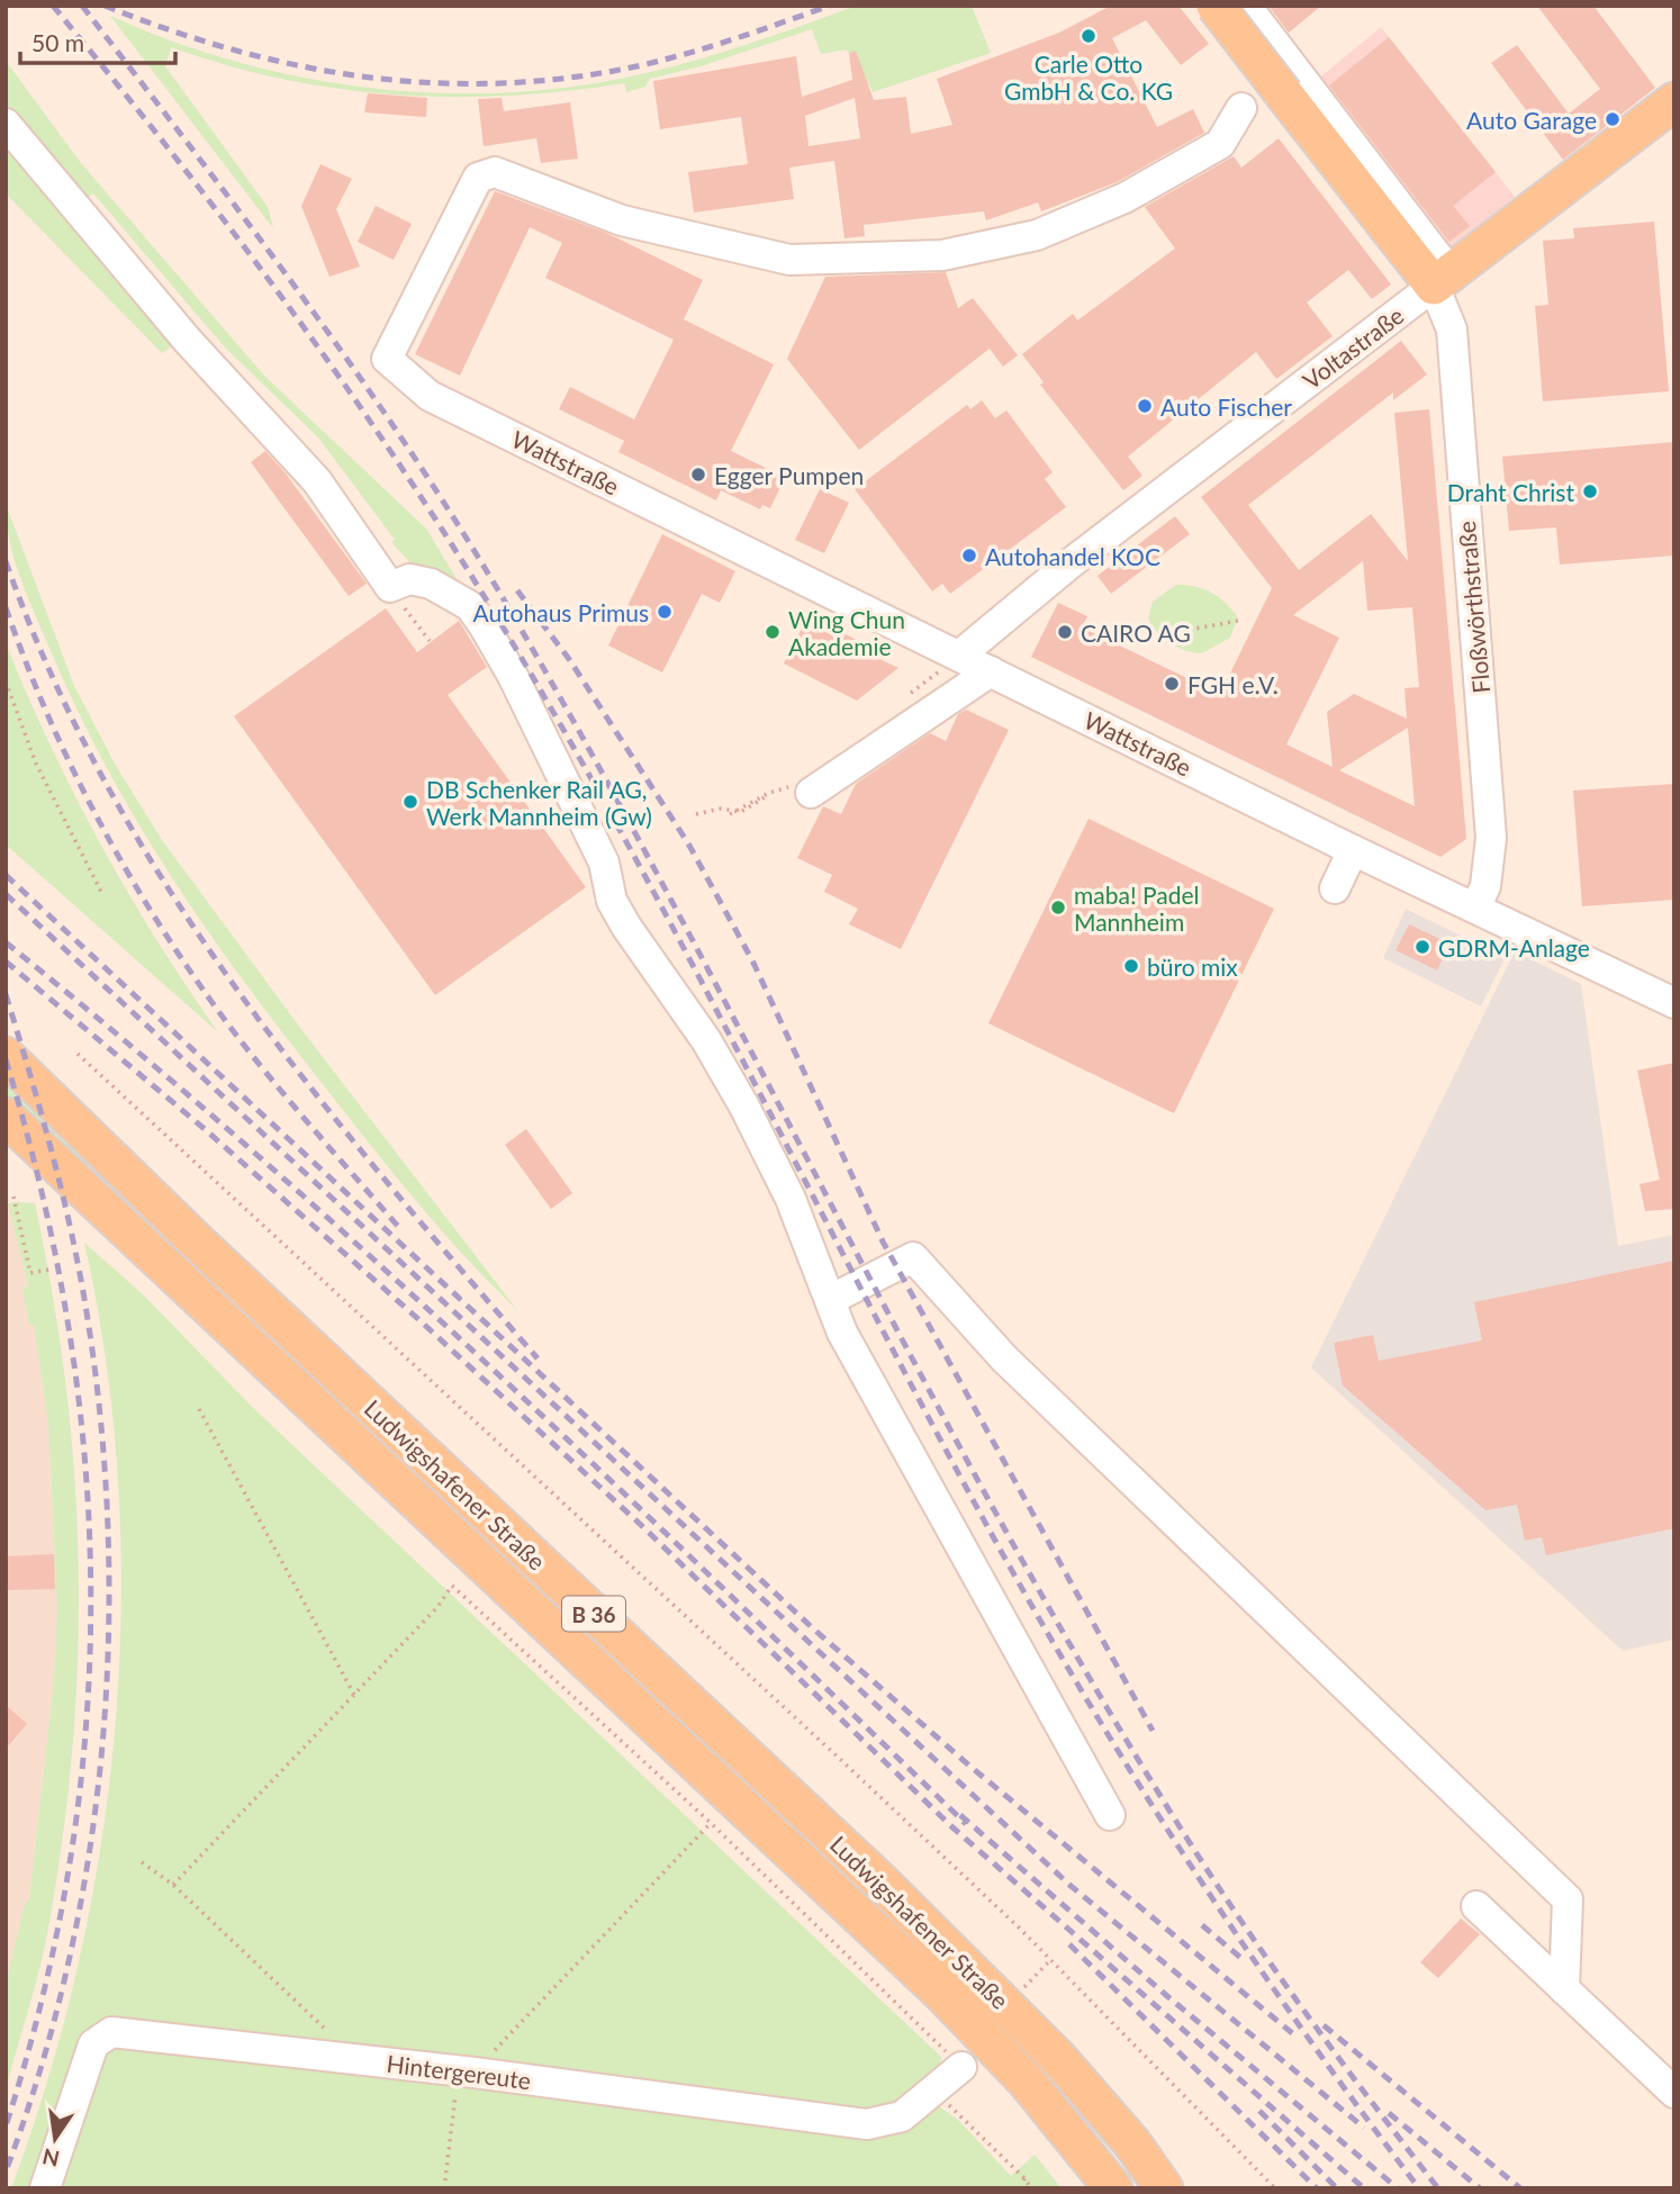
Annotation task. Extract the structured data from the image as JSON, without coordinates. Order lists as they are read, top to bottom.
{
  "streets": {
    "main road": [
      "Voltastraße",
      "Floßwörthstraße",
      "Ludwigshafener Straße",
      "B 36"
    ],
    "street": ["Wattstraße", "Hintergereute"]
  },
  "crossings": [
    ["Voltastraße", "Wattstraße"],
    ["Voltastraße", "Floßwörthstraße"],
    ["Wattstraße", "Floßwörthstraße"]
  ],
  "places": [
    "Carle Otto GmbH & Co. KG",
    "Auto Garage",
    "Auto Fischer",
    "Egger Pumpen",
    "Draht Christ",
    "Autohandel KOC",
    "Autohaus Primus",
    "Wing Chun Akademie",
    "CAIRO AG",
    "FGH e.V.",
    "DB Schenker Rail AG, Werk Mannheim (Gw)",
    "maba! Padel Mannheim",
    "GDRM-Anlage",
    "büro mix"
  ],
  "scale_bar": "50 m",
  "north": "bottom"
}
